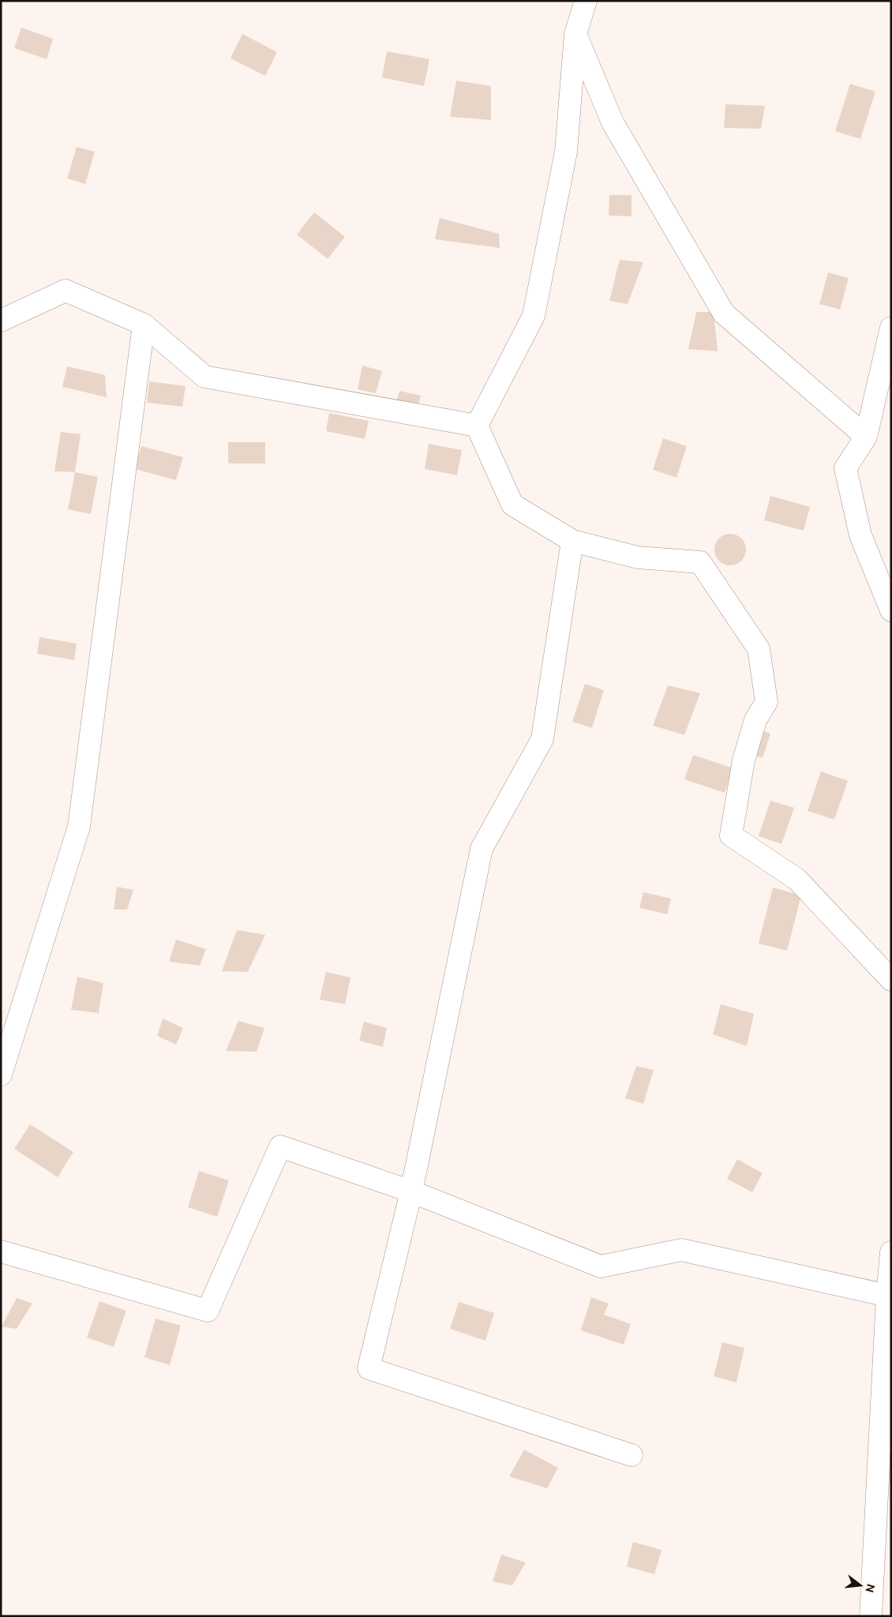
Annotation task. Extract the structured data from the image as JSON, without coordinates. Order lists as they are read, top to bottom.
{
  "north": "right"
}
